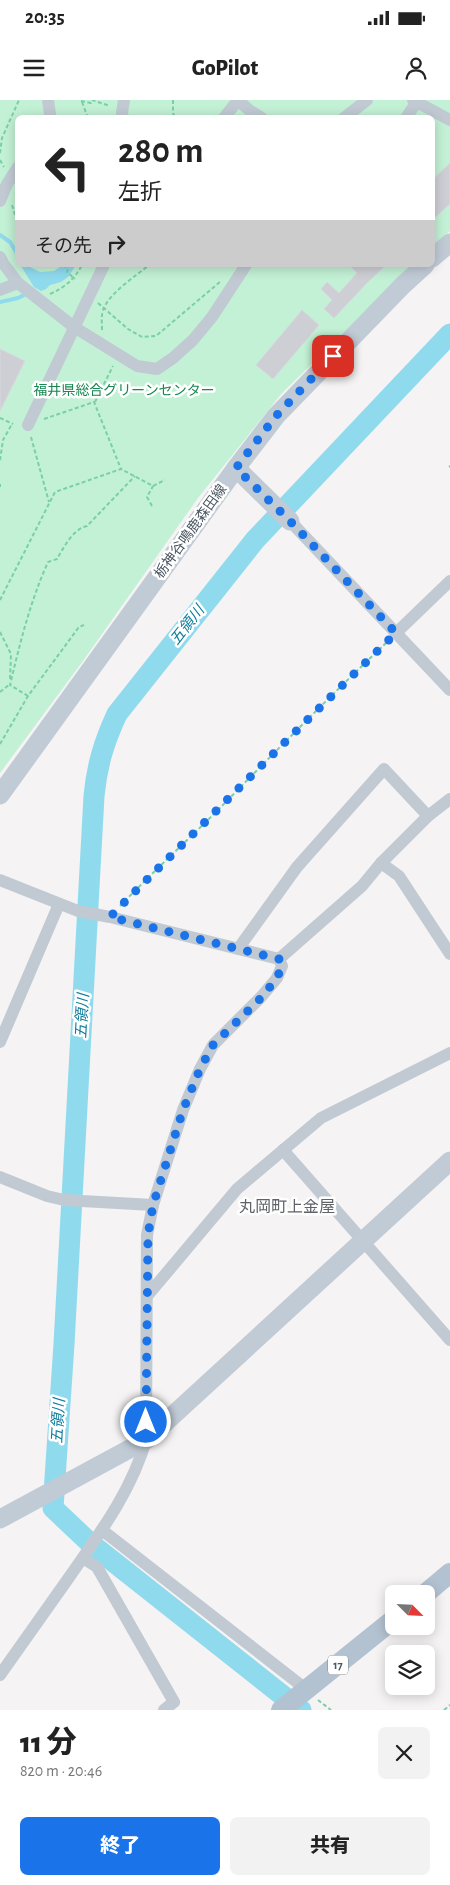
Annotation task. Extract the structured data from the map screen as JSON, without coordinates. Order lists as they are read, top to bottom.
{
  "streets": {
    "main road": ["栃神谷鳴鹿森田線", "17"]
  },
  "districts": ["丸岡町上金屋"],
  "water": ["五領川"],
  "parks": ["福井県総合グリーンセンター"],
  "north": "bottom right",
  "page": {
    "status": "20:35",
    "header": "GoPilot",
    "turn": ["280 m", "左折"],
    "then": "その先",
    "heading": ["11 分", "820 m · 20:46"],
    "buttons": ["終了", "共有"]
  }
}
